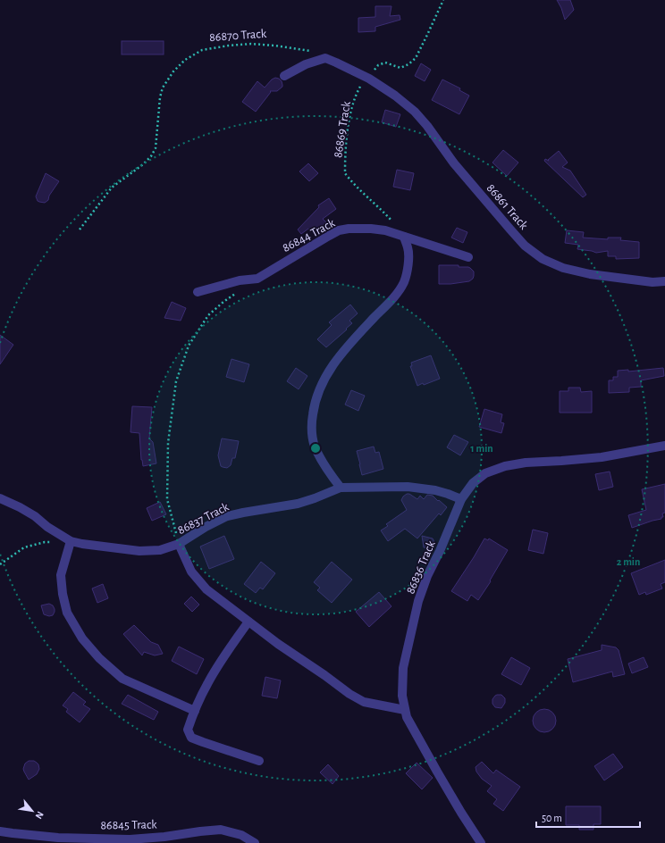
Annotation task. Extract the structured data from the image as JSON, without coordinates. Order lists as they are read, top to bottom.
{
  "streets": {
    "street": [
      "86861 Track",
      "86844 Track",
      "86837 Track",
      "86836 Track",
      "86845 Track"
    ],
    "path": ["86870 Track", "86869 Track"]
  },
  "crossings": [
    ["86869 Track", "86861 Track"],
    ["86837 Track", "86836 Track"]
  ],
  "scale_bar": "50 m",
  "north": "bottom right",
  "rings": ["1 min", "2 min"]
}
